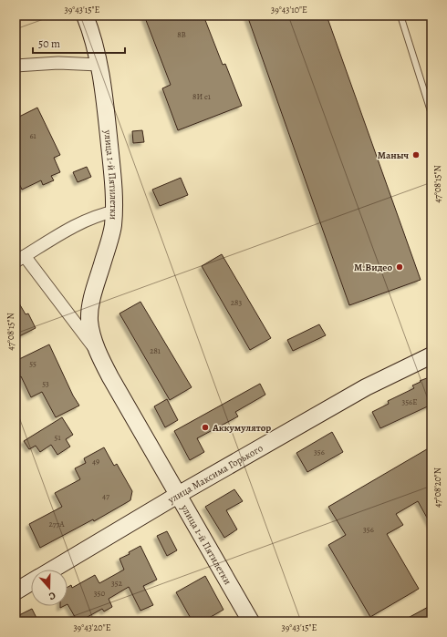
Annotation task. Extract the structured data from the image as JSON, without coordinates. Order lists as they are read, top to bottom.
{
  "streets": {
    "main road": ["улица 1-й Пятилетки", "улица Максима Горького"]
  },
  "crossings": [
    ["улица 1-й Пятилетки", "улица Максима Горького"]
  ],
  "places": ["Маныч", "М.Видео", "Аккумулятор"],
  "house_numbers": [
    "8В",
    "8И с1",
    "61",
    "283",
    "281",
    "55",
    "53",
    "356Е",
    "51",
    "356",
    "49",
    "47",
    "277А",
    "356",
    "352",
    "350"
  ],
  "scale_bar": "50 m",
  "north": "bottom",
  "coordinates": [
    "39°43'15\"E",
    "39°43'10\"E",
    "47°08'15\"N",
    "47°08'20\"N",
    "39°43'20\"E"
  ]
}
